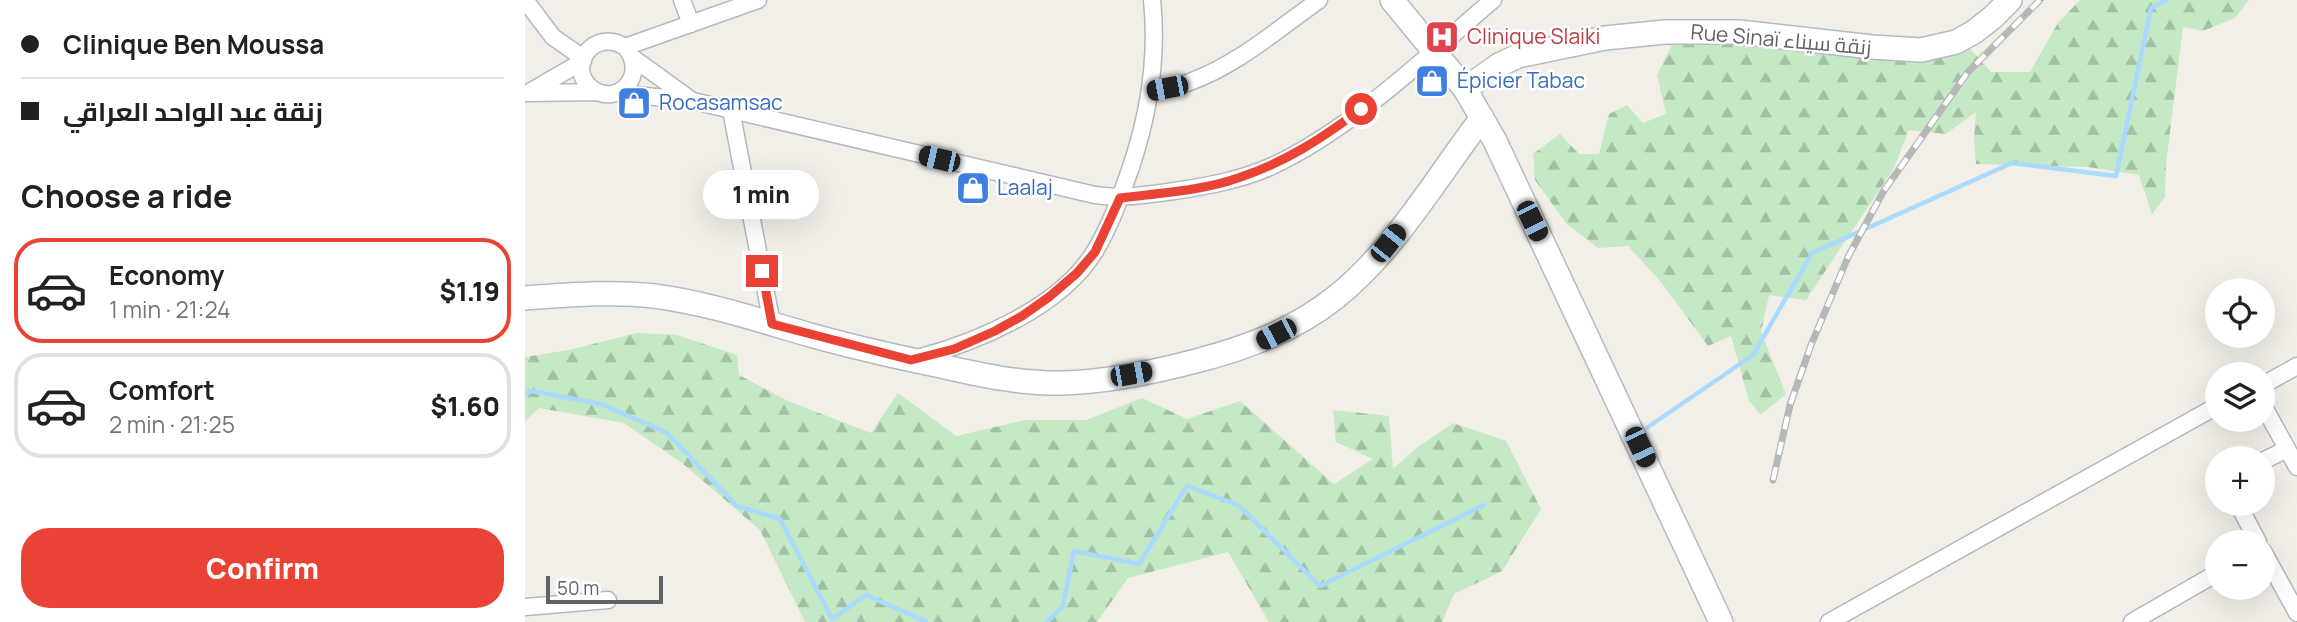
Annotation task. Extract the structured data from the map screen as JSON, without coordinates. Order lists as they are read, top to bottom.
{
  "streets": {
    "street": ["Rue Sinaï زنقة سيناء"]
  },
  "places": {
    "hospital": ["Clinique Slaiki"],
    "shop": ["Épicier Tabac", "Rocasamsac", "Laalaj"]
  },
  "scale_bar": "50 m",
  "page": {
    "banner": ["Clinique Ben Moussa", "زنقة عبد الواحد العراقي"],
    "heading": "Choose a ride",
    "bubble": "1 min",
    "list": [
      {
        "name": "Economy",
        "note": "1 min · 21:24",
        "value": "$1.19"
      },
      {
        "name": "Comfort",
        "note": "2 min · 21:25",
        "value": "$1.60"
      }
    ],
    "map_buttons": ["+", "−"],
    "buttons": "Confirm",
    "scale": "50 m"
  }
}
